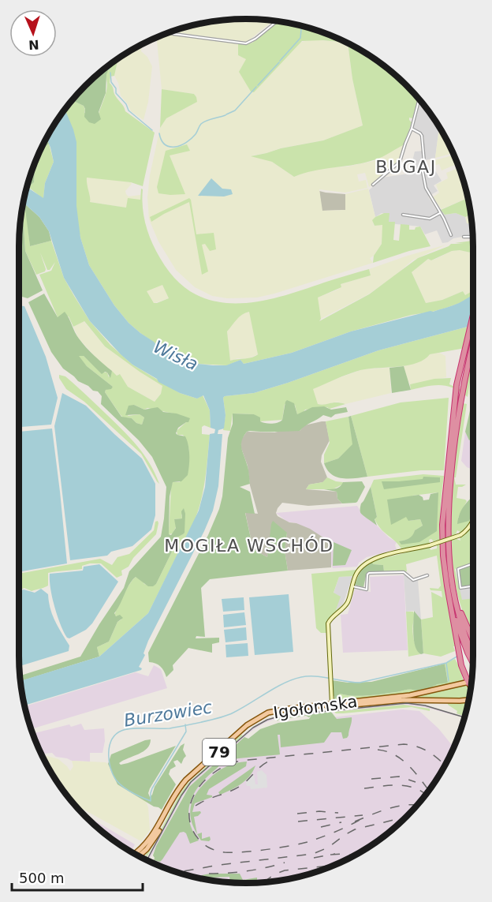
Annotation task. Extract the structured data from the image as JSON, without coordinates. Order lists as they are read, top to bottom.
{
  "streets": {
    "main road": ["Igołomska", "79"]
  },
  "districts": ["BUGAJ", "MOGIŁA WSCHÓD"],
  "water": ["Wisła", "Burzowiec"],
  "scale_bar": "500 m",
  "north": "bottom"
}
